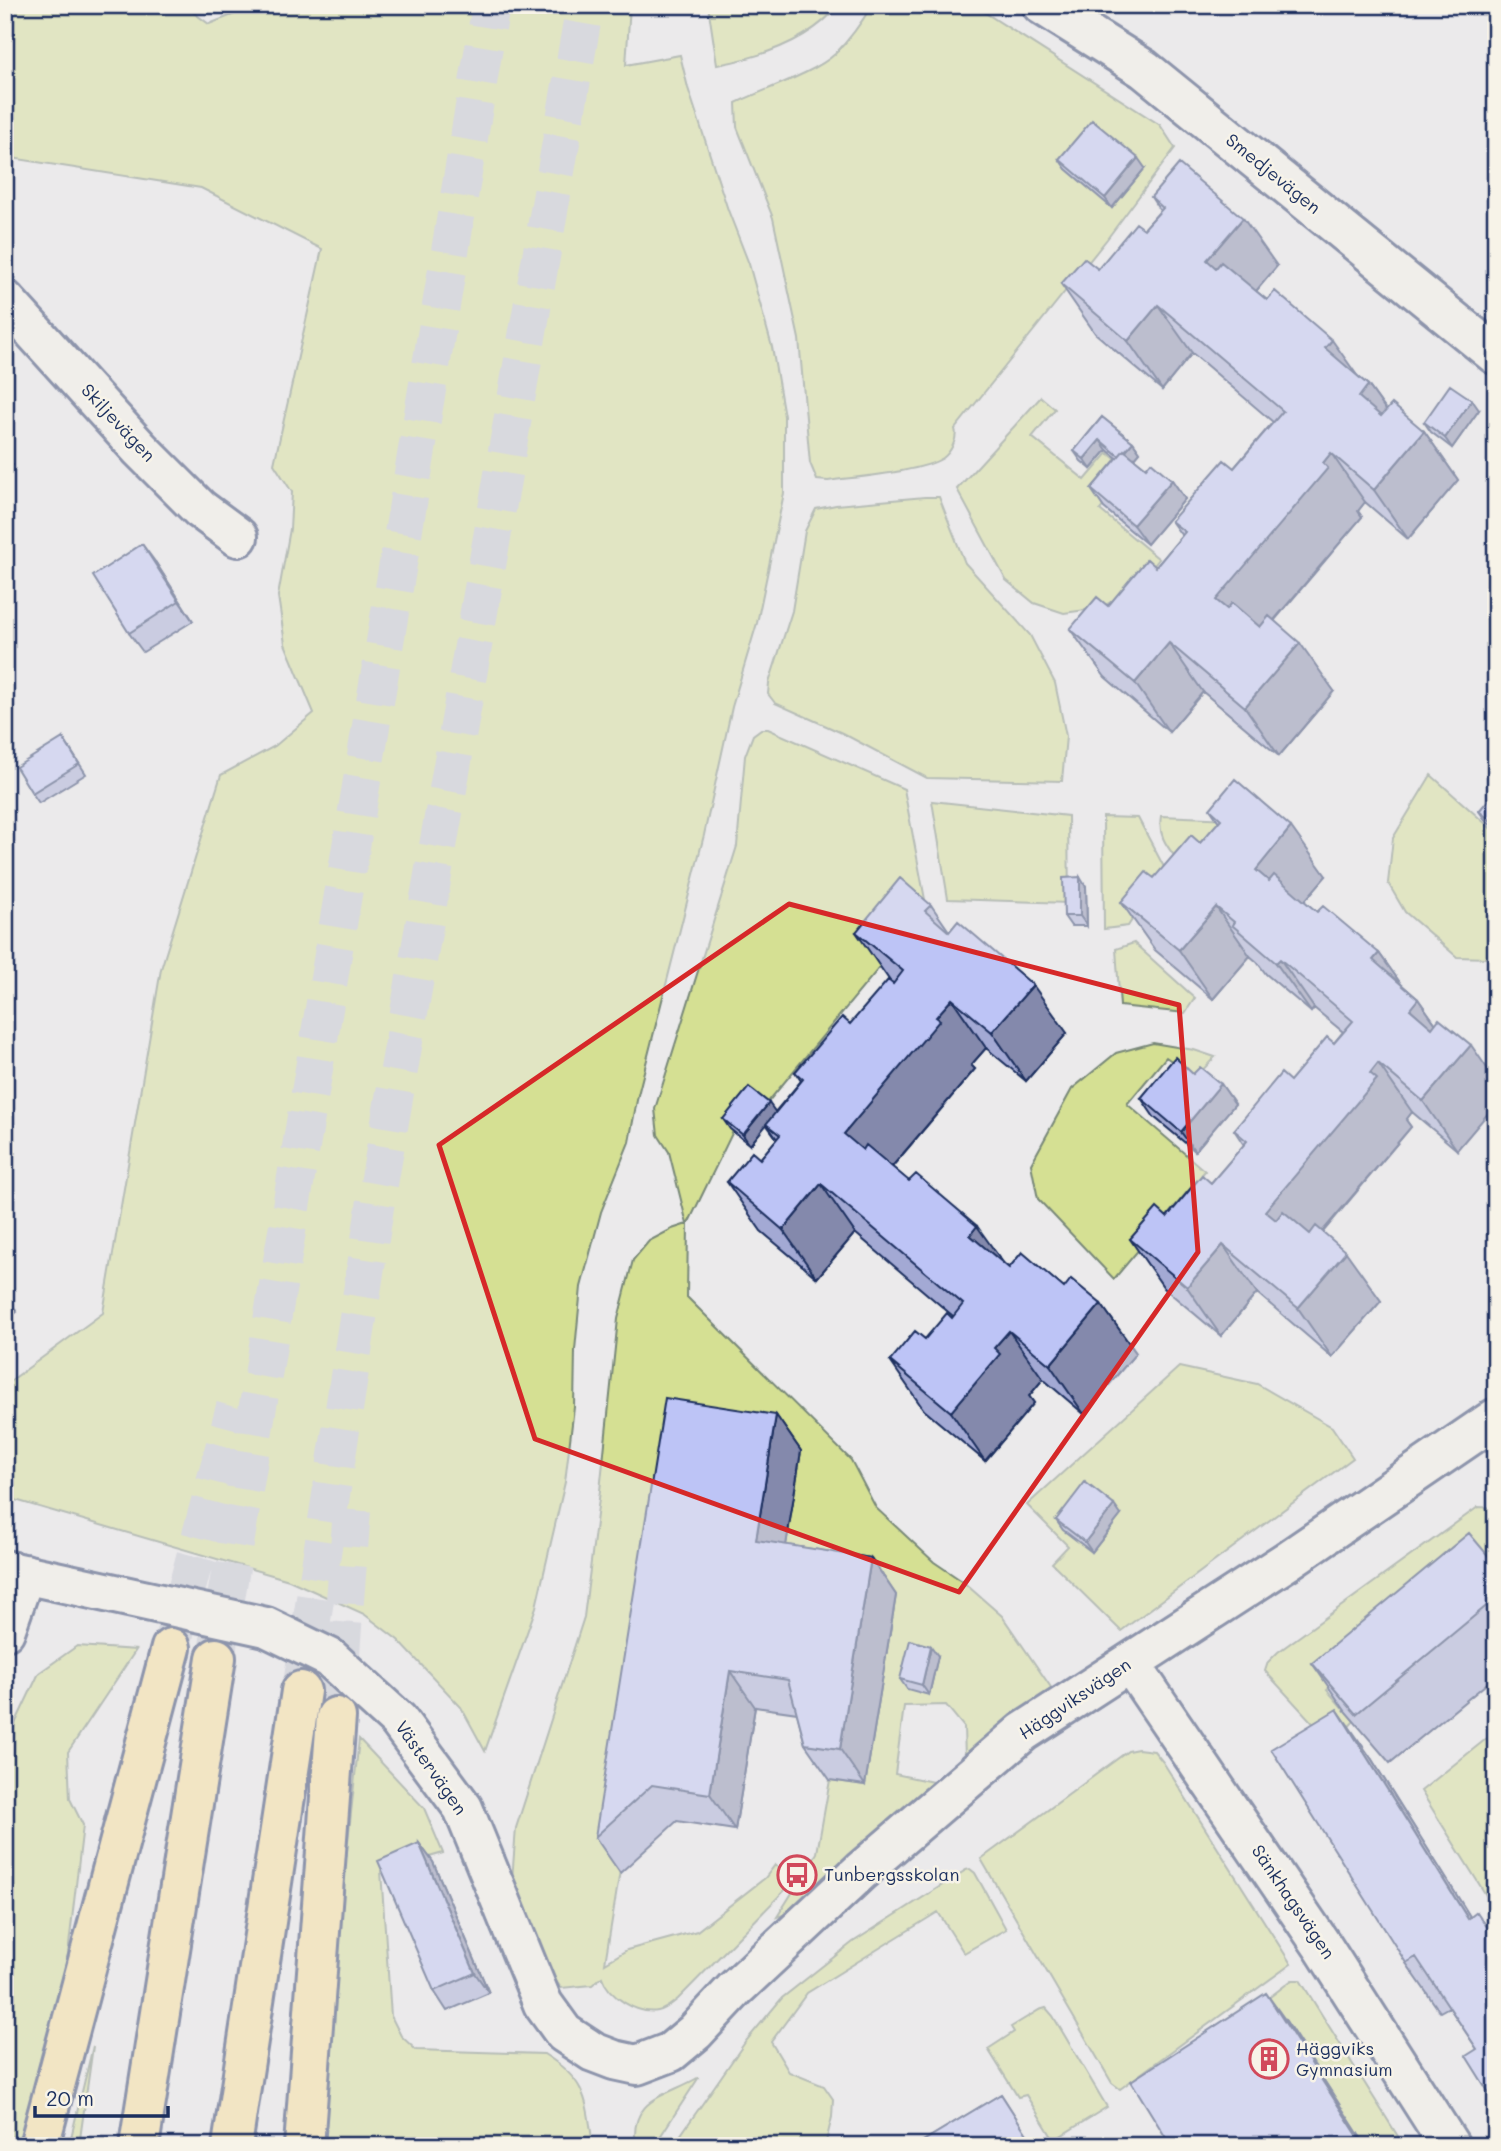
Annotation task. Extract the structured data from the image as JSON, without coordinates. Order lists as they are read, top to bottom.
{
  "streets": {
    "street": [
      "Smedjevägen",
      "Skiljevägen",
      "Häggviksvägen",
      "Västervägen",
      "Sänkhagsvägen"
    ]
  },
  "crossings": [
    ["Häggviksvägen", "Västervägen"],
    ["Häggviksvägen", "Sänkhagsvägen"]
  ],
  "places": {
    "bus stop": ["Tunbergsskolan"],
    "building": ["Häggviks Gymnasium"]
  },
  "scale_bar": "20 m"
}
